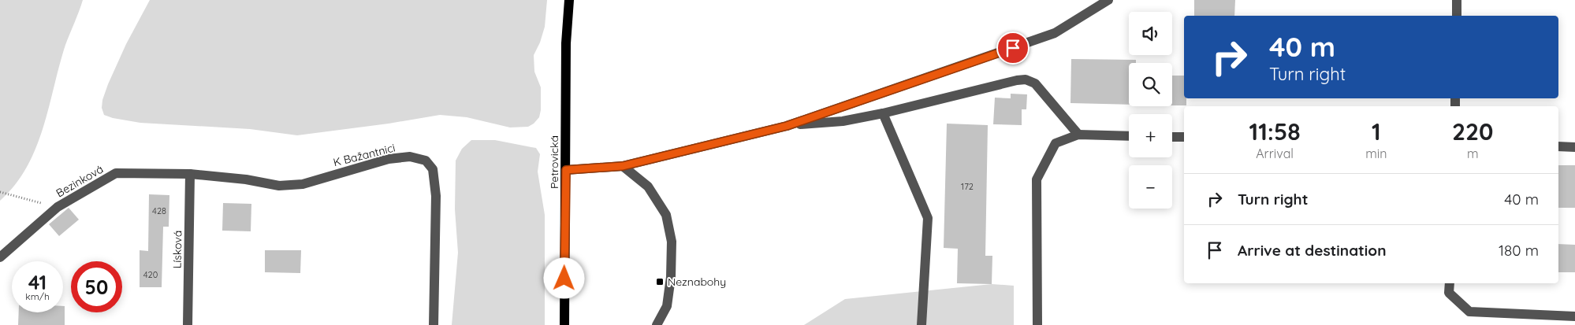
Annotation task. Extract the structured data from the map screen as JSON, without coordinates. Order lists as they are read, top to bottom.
{
  "streets": {
    "main road": ["Petrovická"],
    "street": ["K Bažantnici", "Bezinková", "Lísková"]
  },
  "crossings": [
    ["K Bažantnici", "Bezinková"],
    ["K Bažantnici", "Lísková"],
    ["Bezinková", "Lísková"]
  ],
  "places": {
    "transit": ["Neznabohy"]
  },
  "house_numbers": ["172", "428", "420"],
  "page": {
    "map_buttons": ["+", "−"],
    "turn": ["40 m", "Turn right"],
    "eta": [
      "11:58",
      "Arrival",
      "1",
      "min",
      "220",
      "m"
    ],
    "list": [
      {
        "name": "Turn right",
        "value": "40 m"
      },
      {
        "name": "Arrive at destination",
        "value": "180 m"
      }
    ],
    "speed": "41 km/h",
    "limit": "50"
  }
}
